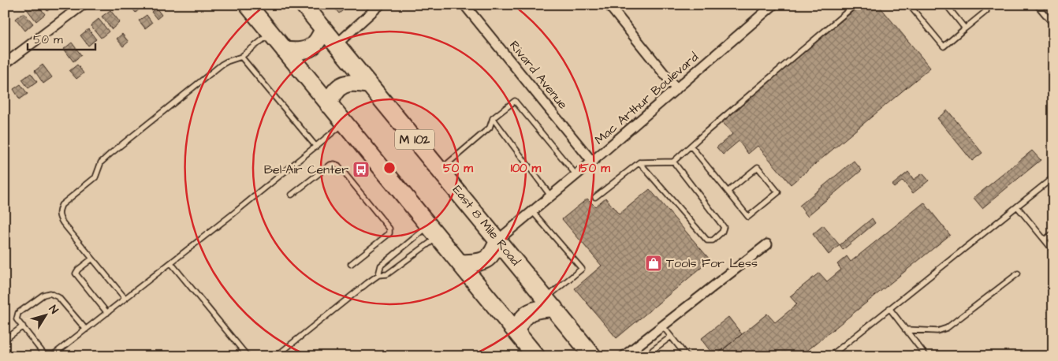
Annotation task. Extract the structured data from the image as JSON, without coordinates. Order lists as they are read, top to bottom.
{
  "streets": {
    "highway": ["M 102", "East 8 Mile Road"],
    "street": ["Rivard Avenue", "Mac Arthur Boulevard"]
  },
  "crossings": [
    ["Rivard Avenue", "Mac Arthur Boulevard"],
    ["Mac Arthur Boulevard", "East 8 Mile Road"]
  ],
  "places": {
    "bus stop": ["Bel-Air Center"],
    "shop": ["Tools For Less"]
  },
  "scale_bar": "50 m",
  "north": "top right",
  "rings": ["50 m", "100 m", "150 m"]
}
